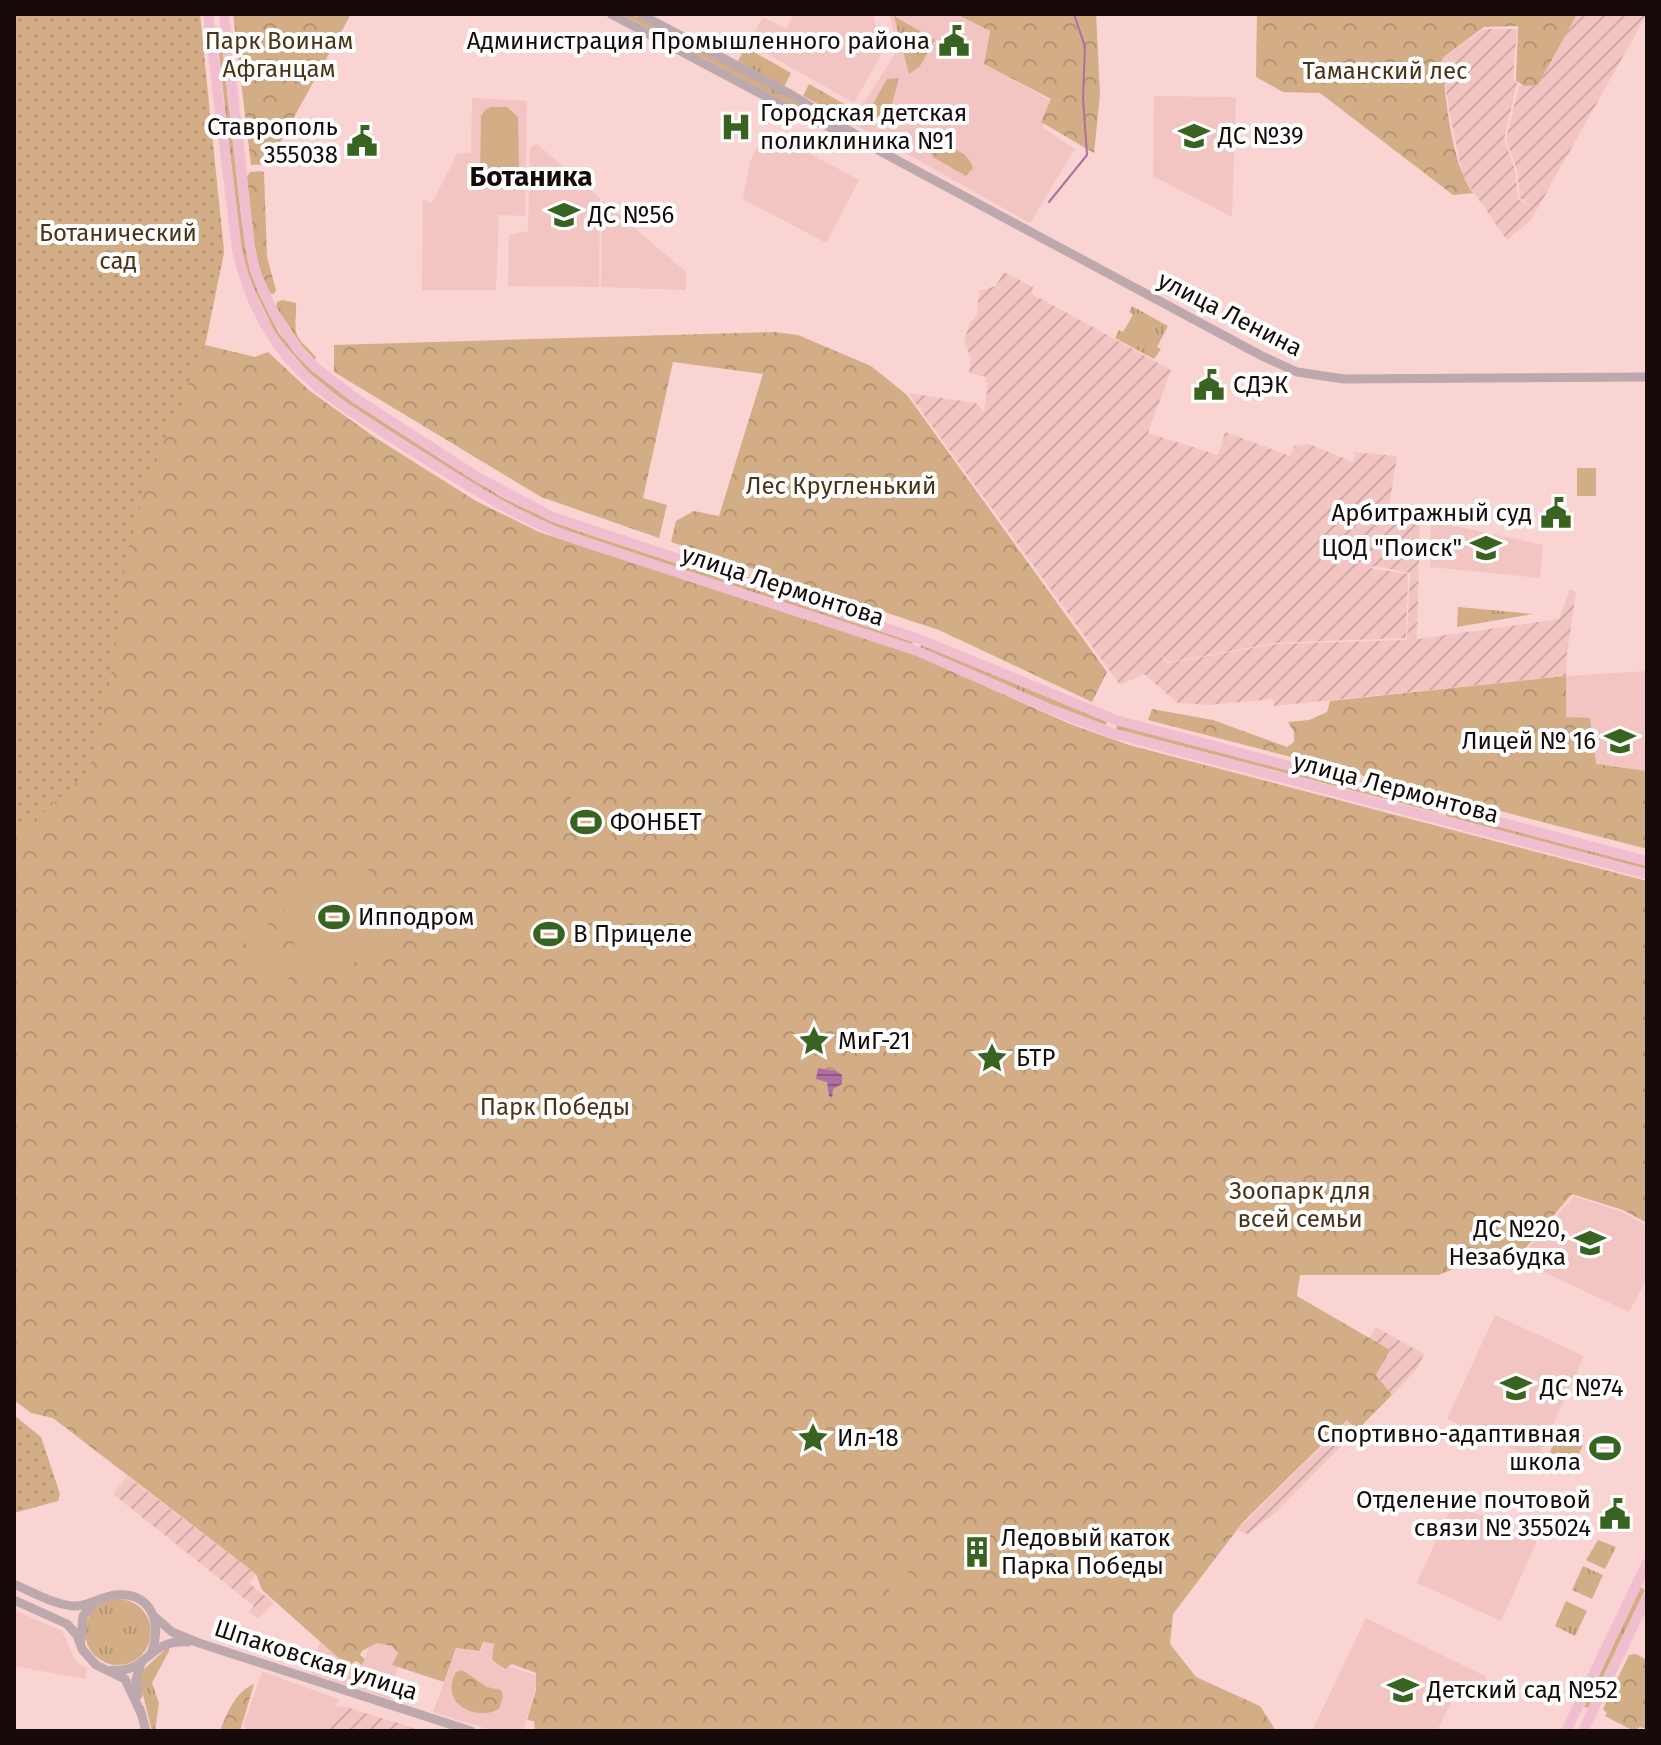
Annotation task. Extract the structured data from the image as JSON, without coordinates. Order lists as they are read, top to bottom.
{
  "streets": {
    "main road": ["улица Ленина", "улица Лермонтова", "Шпаковская улица"]
  },
  "districts": ["Ботаника"],
  "parks": [
    "Парк Воинам Афганцам",
    "Таманский лес",
    "Ботанический сад",
    "Лес Кругленький",
    "Парк Победы",
    "Зоопарк для всей семьи"
  ],
  "places": {
    "public building": [
      "Администрация Промышленного района",
      "Ставрополь 355038",
      "СДЭК",
      "Арбитражный суд",
      "Отделение почтовой связи № 355024"
    ],
    "hospital": ["Городская детская поликлиника №1"],
    "school or university": [
      "ДС №39",
      "ДС №56",
      "ЦОД \"Поиск\"",
      "Лицей № 16",
      "ДС №20, Незабудка",
      "ДС №74",
      "Детский сад №52"
    ],
    "sports": [
      "ФОНБЕТ",
      "Ипподром",
      "В Прицеле",
      "Спортивно-адаптивная школа"
    ],
    "place": ["МиГ-21", "БТР", "Ил-18"],
    "building": ["Ледовый каток Парка Победы"]
  }
}
